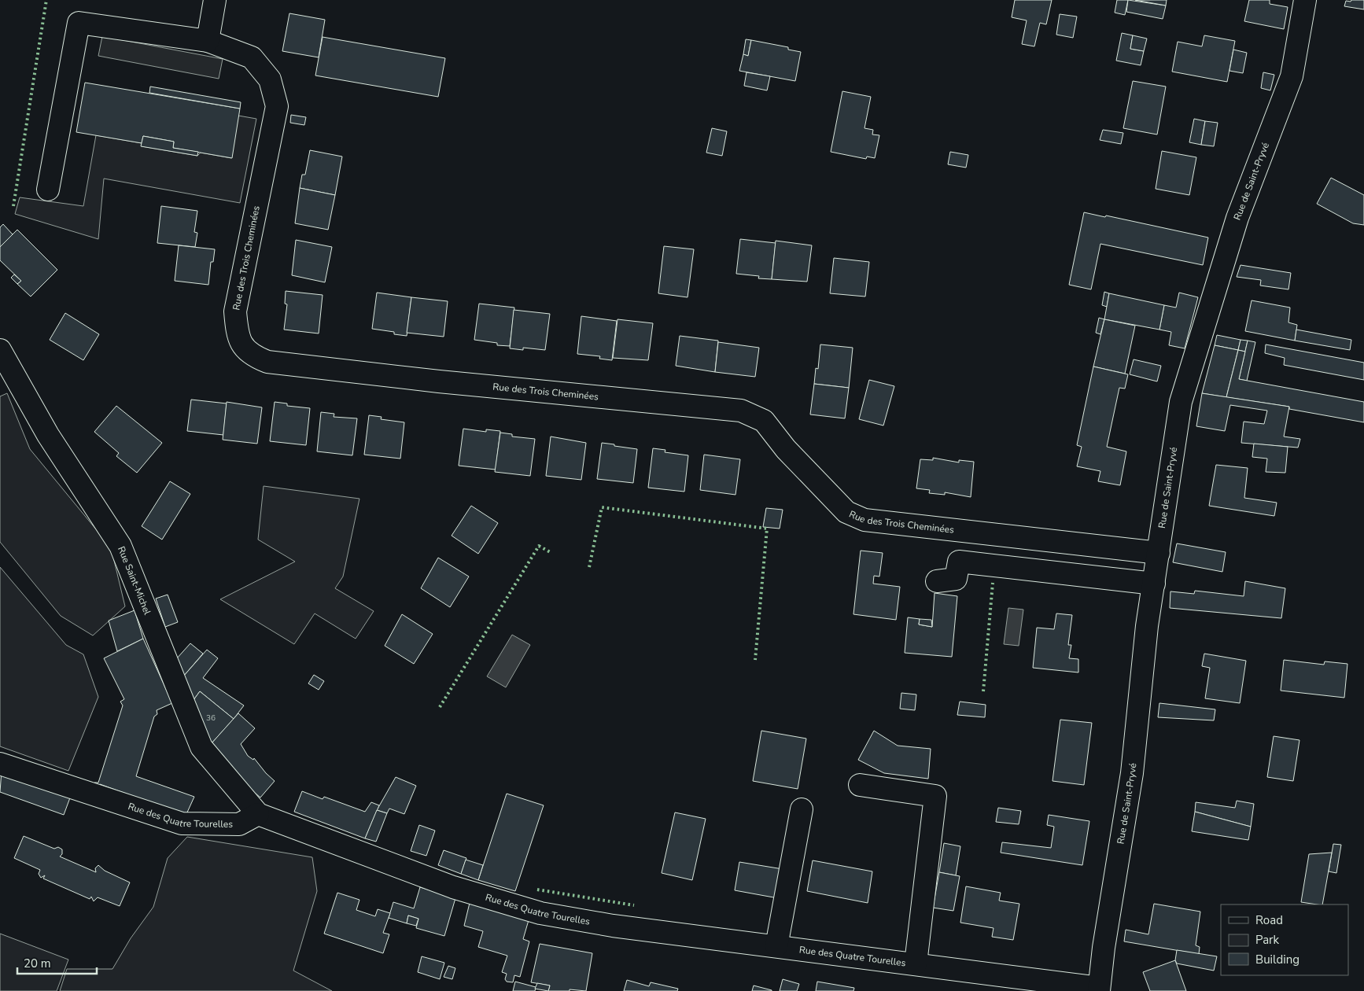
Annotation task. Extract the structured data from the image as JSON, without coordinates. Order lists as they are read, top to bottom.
{
  "streets": {
    "street": [
      "Rue de Saint-Pryvé",
      "Rue des Trois Cheminées",
      "Rue Saint-Michel",
      "Rue des Quatre Tourelles"
    ]
  },
  "crossings": [
    ["Rue de Saint-Pryvé", "Rue des Trois Cheminées"],
    ["Rue de Saint-Pryvé", "Rue des Quatre Tourelles"],
    ["Rue Saint-Michel", "Rue des Quatre Tourelles"]
  ],
  "house_numbers": ["36"],
  "legend": ["Road", "Park", "Building"],
  "scale_bar": "20 m"
}
